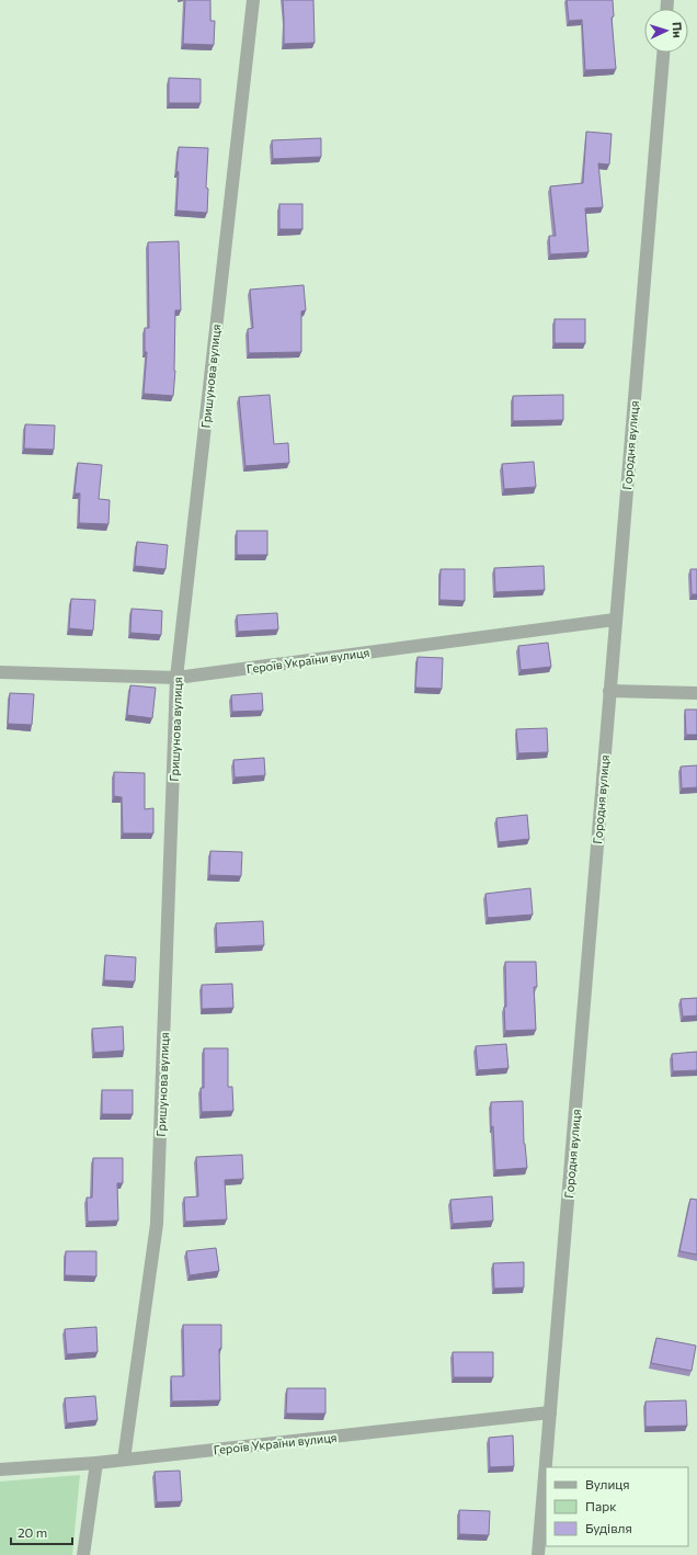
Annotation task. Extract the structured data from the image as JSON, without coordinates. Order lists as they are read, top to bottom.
{
  "streets": {
    "street": ["Гришунова вулиця", "Городня вулиця", "Героїв України вулиця"]
  },
  "crossings": [
    ["Гришунова вулиця", "Героїв України вулиця"],
    ["Городня вулиця", "Героїв України вулиця"]
  ],
  "legend": ["Вулиця", "Парк", "Будівля"],
  "scale_bar": "20 m",
  "north": "right"
}
